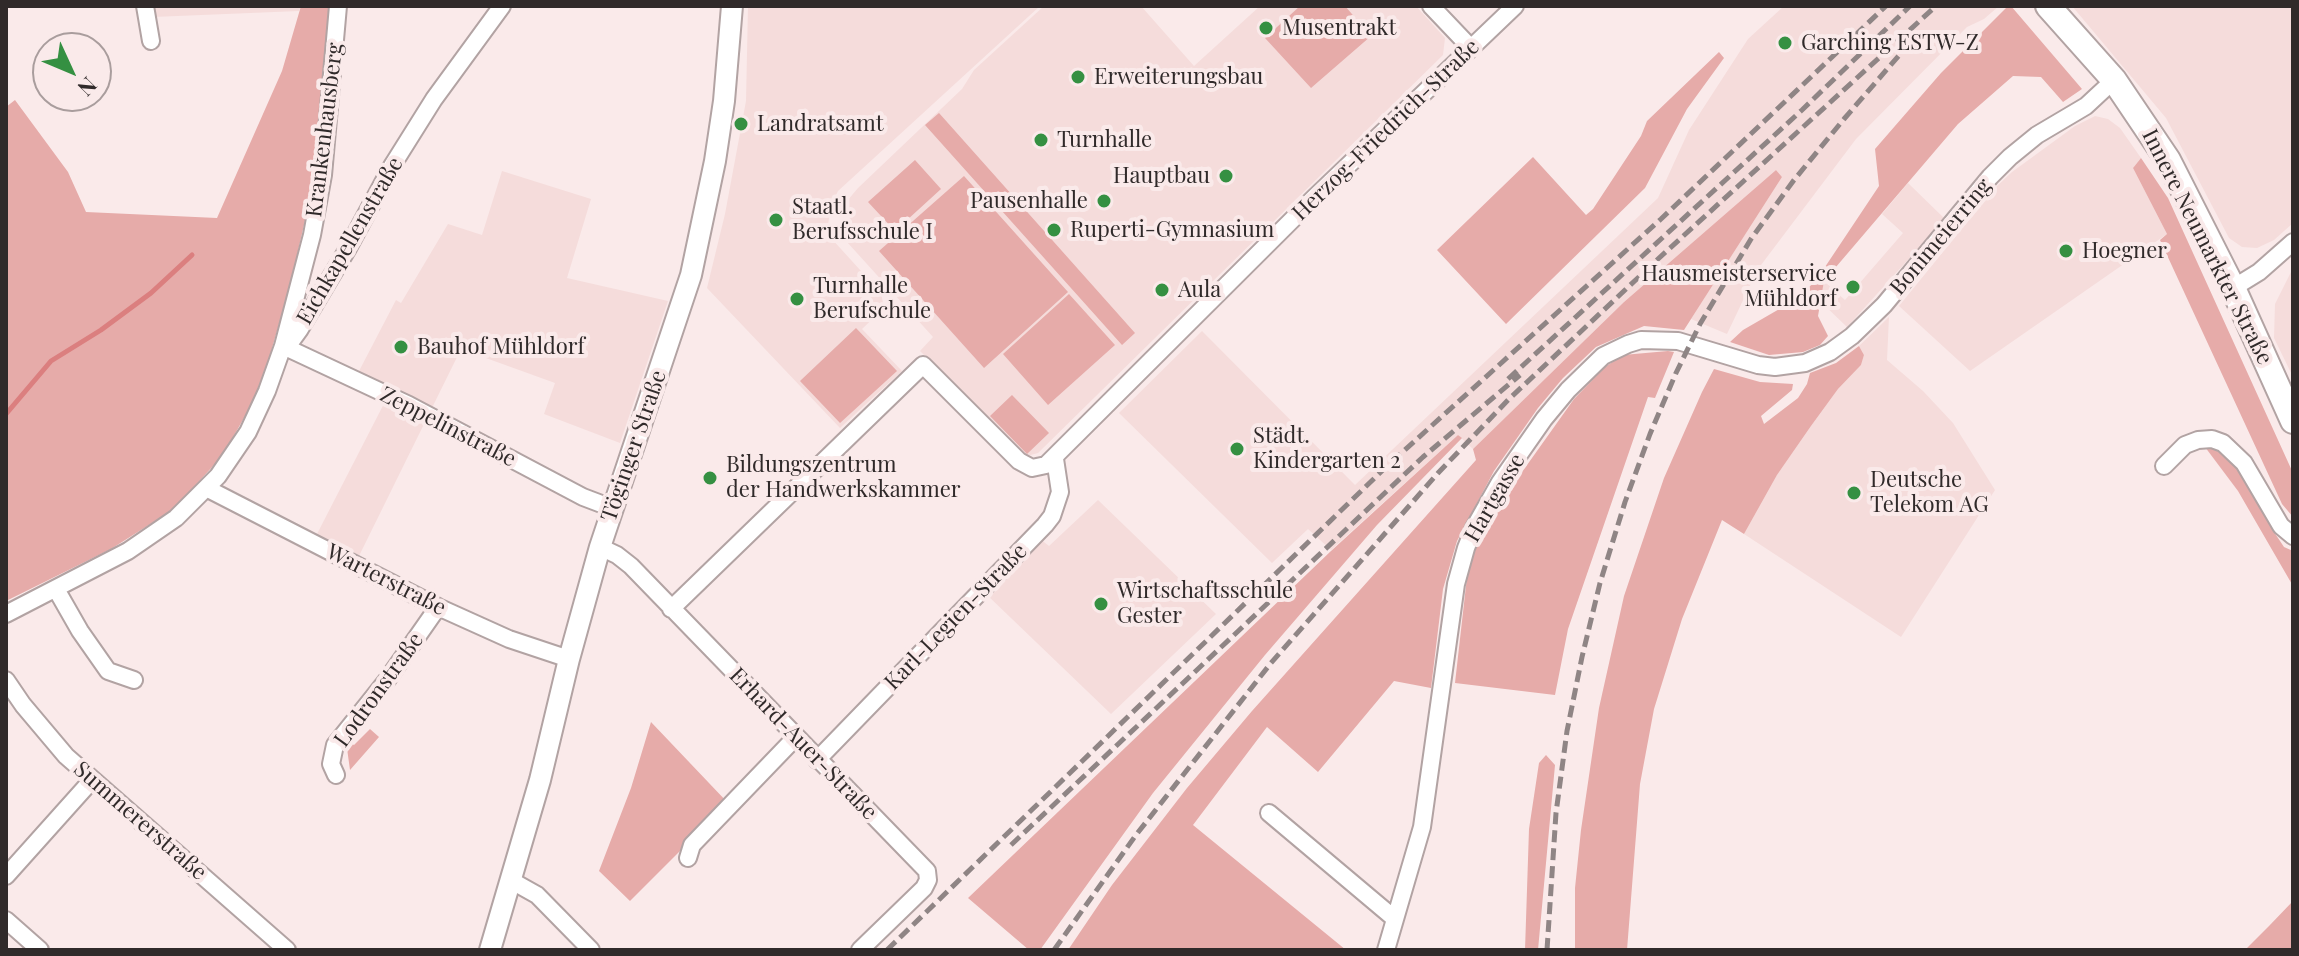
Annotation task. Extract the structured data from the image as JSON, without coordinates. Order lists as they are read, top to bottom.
{
  "streets": {
    "main road": ["Innere Neumarkter Straße"],
    "street": [
      "Krankenhausberg",
      "Herzog-Friedrich-Straße",
      "Bonimeierring",
      "Eichkapellenstraße",
      "Zeppelinstraße",
      "Töginger Straße",
      "Hartgasse",
      "Warterstraße",
      "Karl-Legien-Straße",
      "Lodronstraße",
      "Erhard-Auer-Straße",
      "Summererstraße"
    ]
  },
  "crossings": [
    ["Krankenhausberg", "Eichkapellenstraße"],
    ["Krankenhausberg", "Zeppelinstraße"],
    ["Herzog-Friedrich-Straße", "Karl-Legien-Straße"],
    ["Bonimeierring", "Innere Neumarkter Straße"],
    ["Bonimeierring", "Hartgasse"],
    ["Eichkapellenstraße", "Zeppelinstraße"],
    ["Eichkapellenstraße", "Warterstraße"],
    ["Zeppelinstraße", "Töginger Straße"],
    ["Töginger Straße", "Warterstraße"],
    ["Töginger Straße", "Erhard-Auer-Straße"],
    ["Warterstraße", "Lodronstraße"],
    ["Karl-Legien-Straße", "Erhard-Auer-Straße"]
  ],
  "places": [
    "Musentrakt",
    "Garching ESTW-Z",
    "Erweiterungsbau",
    "Landratsamt",
    "Turnhalle",
    "Hauptbau",
    "Pausenhalle",
    "Staatl. Berufsschule I",
    "Ruperti-Gymnasium",
    "Hoegner",
    "Hausmeisterservice Mühldorf",
    "Aula",
    "Turnhalle Berufschule",
    "Bauhof Mühldorf",
    "Städt. Kindergarten 2",
    "Bildungszentrum der Handwerkskammer",
    "Deutsche Telekom AG",
    "Wirtschaftsschule Gester"
  ],
  "north": "bottom right"
}
